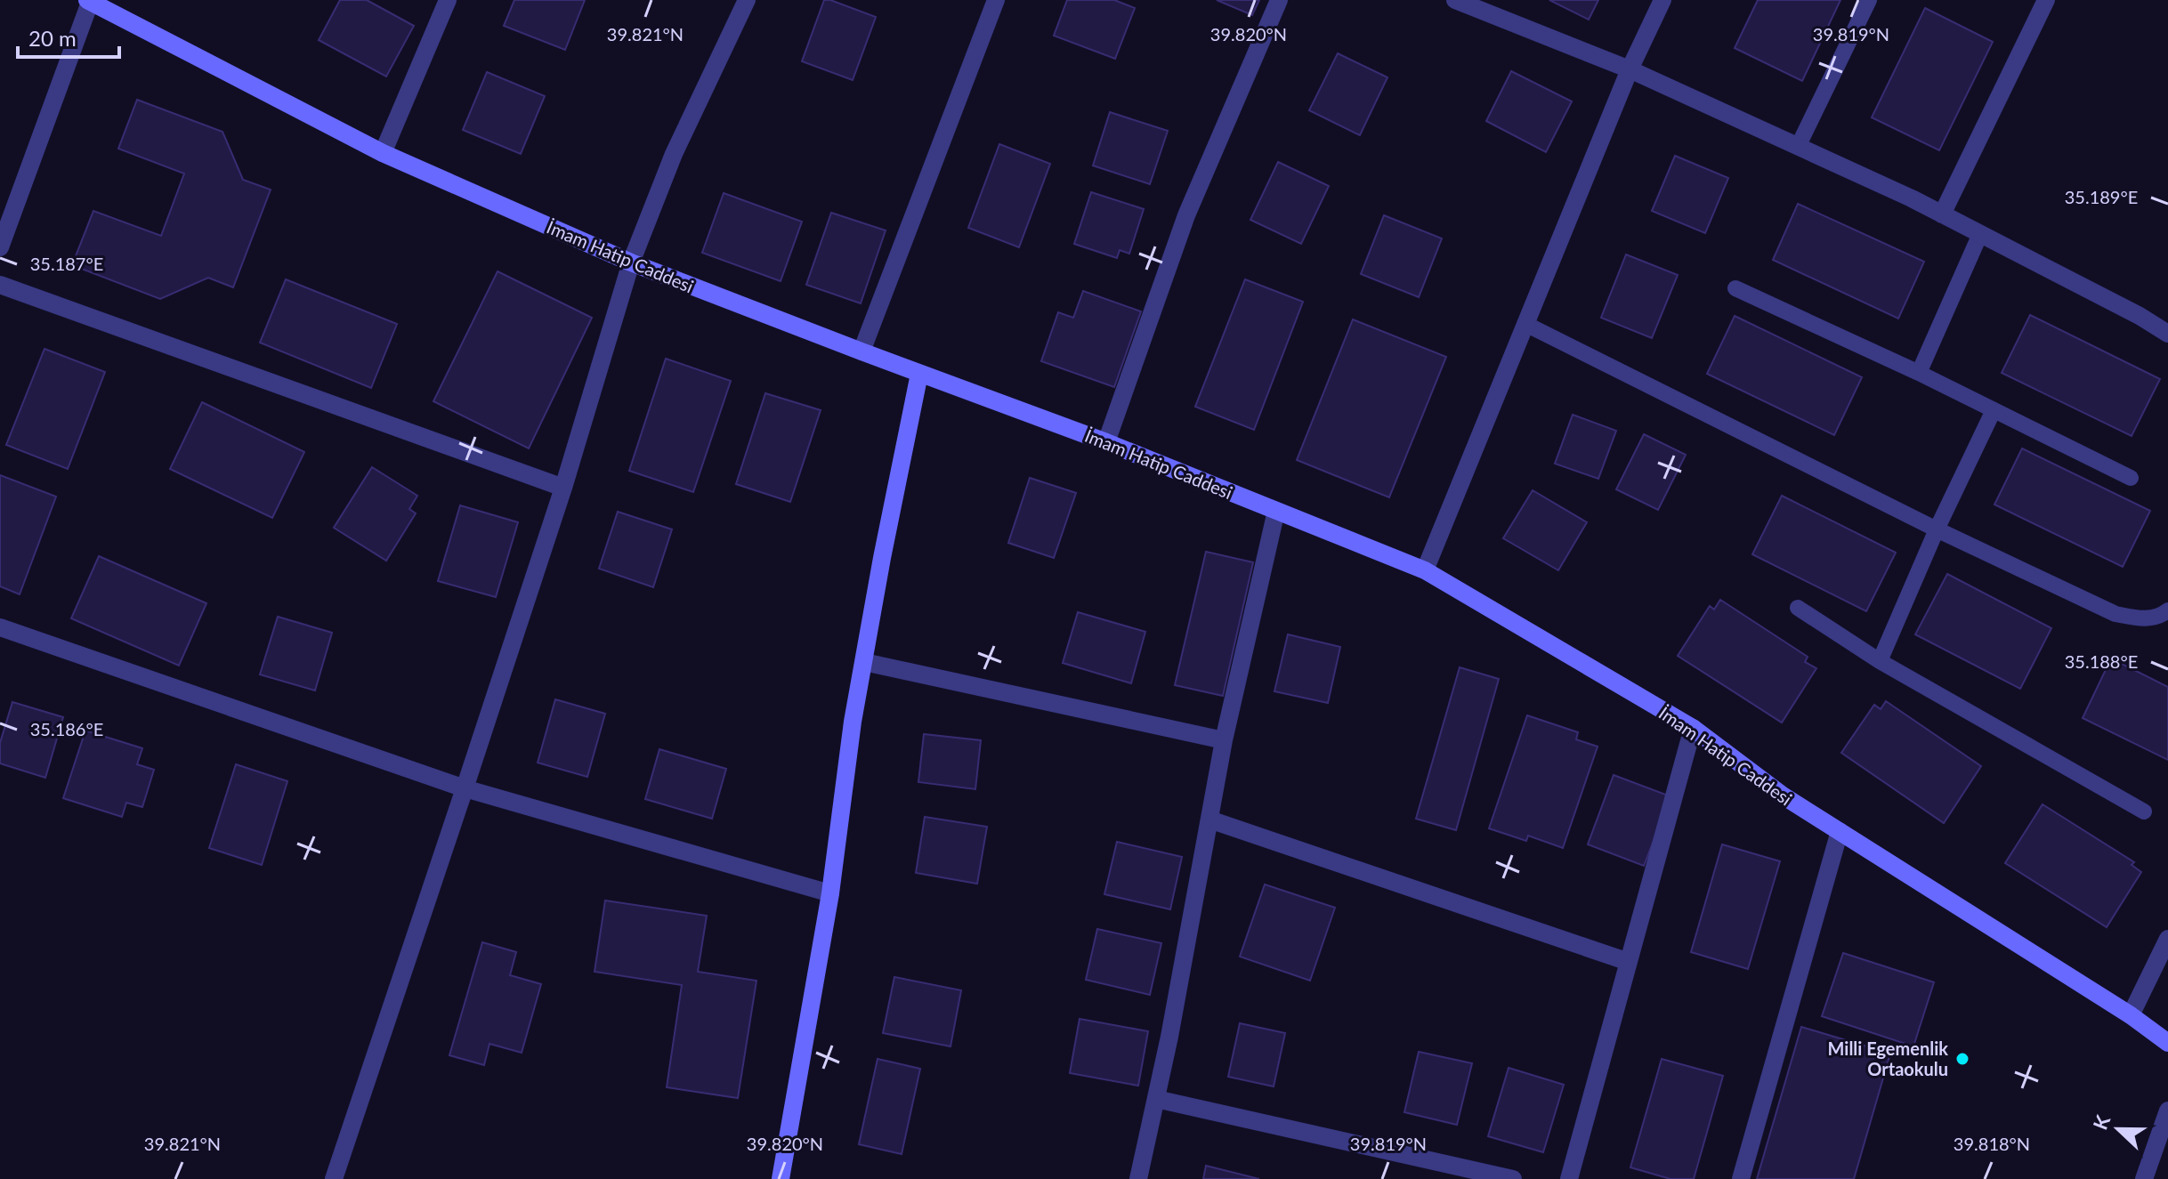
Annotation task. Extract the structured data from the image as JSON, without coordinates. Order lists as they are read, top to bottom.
{
  "streets": {
    "street": ["İmam Hatip Caddesi"]
  },
  "places": ["Milli Egemenlik Ortaokulu"],
  "scale_bar": "20 m",
  "north": "left",
  "coordinates": [
    "39.821°N",
    "39.820°N",
    "39.819°N",
    "35.189°E",
    "35.187°E",
    "35.188°E",
    "35.186°E",
    "39.818°N"
  ]
}
